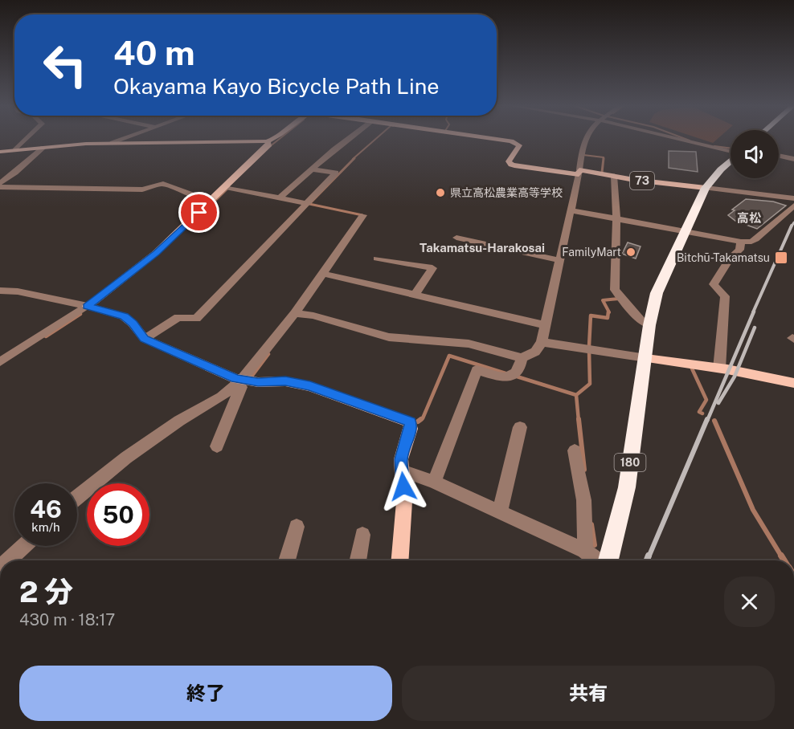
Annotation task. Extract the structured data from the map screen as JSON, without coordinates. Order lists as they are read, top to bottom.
{
  "streets": {
    "highway": ["180"],
    "main road": ["73"]
  },
  "crossings": [
    ["73", "180"]
  ],
  "districts": ["高松", "Takamatsu-Harakosai"],
  "places": {
    "other": ["県立高松農業高等学校", "FamilyMart"],
    "transit": ["Bitchū-Takamatsu"]
  },
  "page": {
    "turn": ["40 m", "Okayama Kayo Bicycle Path Line"],
    "speed": "46 km/h",
    "limit": "50",
    "heading": ["2 分", "430 m · 18:17"],
    "buttons": ["終了", "共有"]
  }
}
